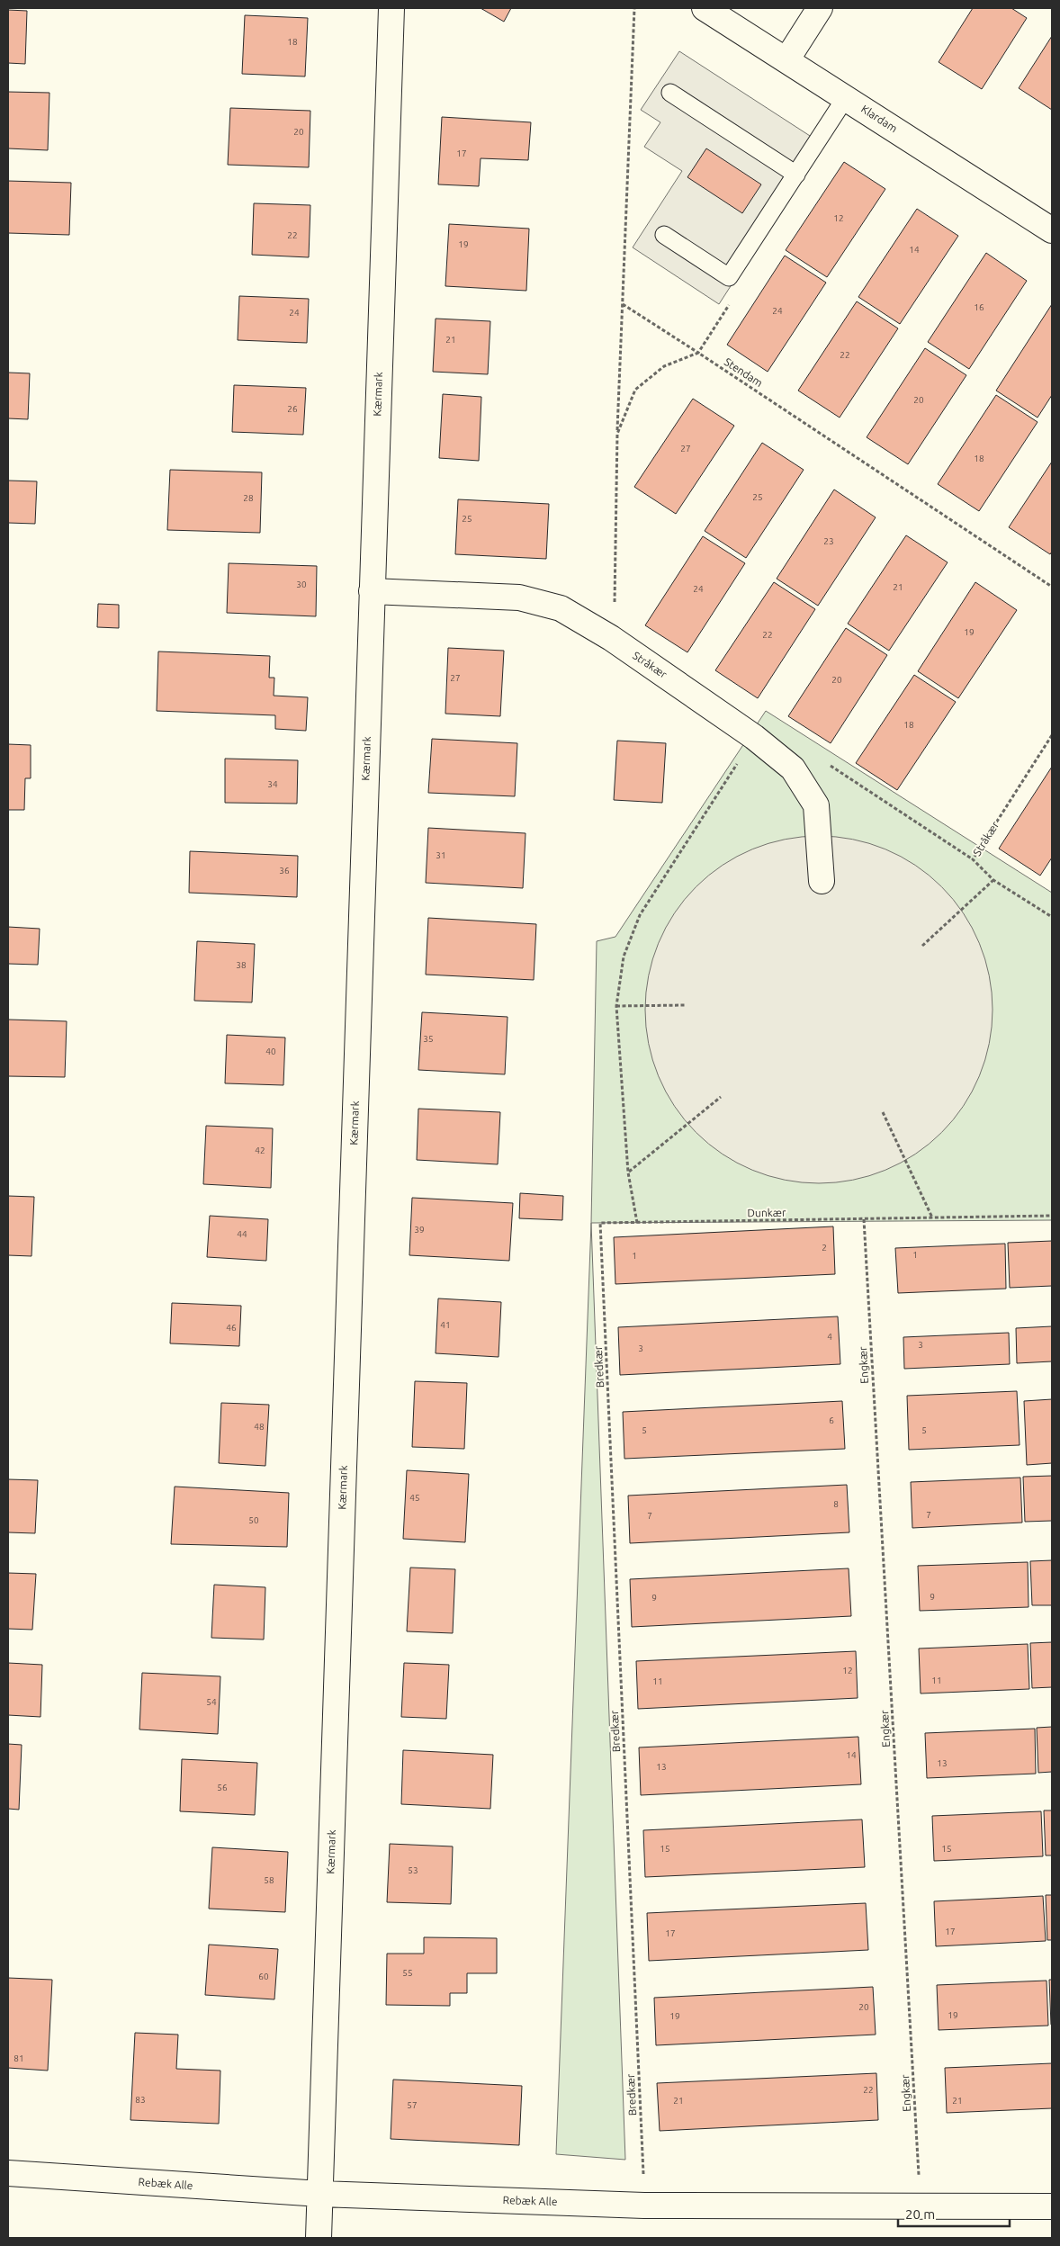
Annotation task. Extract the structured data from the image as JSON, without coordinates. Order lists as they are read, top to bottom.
{
  "streets": {
    "street": [
      "Klardam",
      "Kærmark",
      "Stråkær",
      "Rebæk Alle"
    ],
    "path": [
      "Stendam",
      "Dunkær",
      "Engkær",
      "Bredkær"
    ]
  },
  "crossings": [
    ["Kærmark", "Stråkær"],
    ["Kærmark", "Rebæk Alle"],
    ["Dunkær", "Engkær"],
    ["Dunkær", "Bredkær"],
    ["Engkær", "Rebæk Alle"],
    ["Bredkær", "Rebæk Alle"]
  ],
  "house_numbers": [
    "18",
    "20",
    "17",
    "12",
    "22",
    "19",
    "14",
    "16",
    "24",
    "24",
    "21",
    "22",
    "20",
    "26",
    "27",
    "18",
    "25",
    "28",
    "25",
    "23",
    "30",
    "21",
    "24",
    "19",
    "22",
    "27",
    "20",
    "18",
    "34",
    "31",
    "36",
    "38",
    "35",
    "40",
    "42",
    "39",
    "44",
    "2",
    "1",
    "1",
    "41",
    "46",
    "4",
    "3",
    "3",
    "6",
    "48",
    "5",
    "5",
    "45",
    "8",
    "7",
    "7",
    "50",
    "9",
    "9",
    "12",
    "11",
    "11",
    "54",
    "14",
    "13",
    "13",
    "56",
    "15",
    "15",
    "53",
    "58",
    "17",
    "17",
    "55",
    "60",
    "20",
    "19",
    "19",
    "81",
    "22",
    "83",
    "21",
    "21",
    "57"
  ],
  "scale_bar": "20 m"
}
